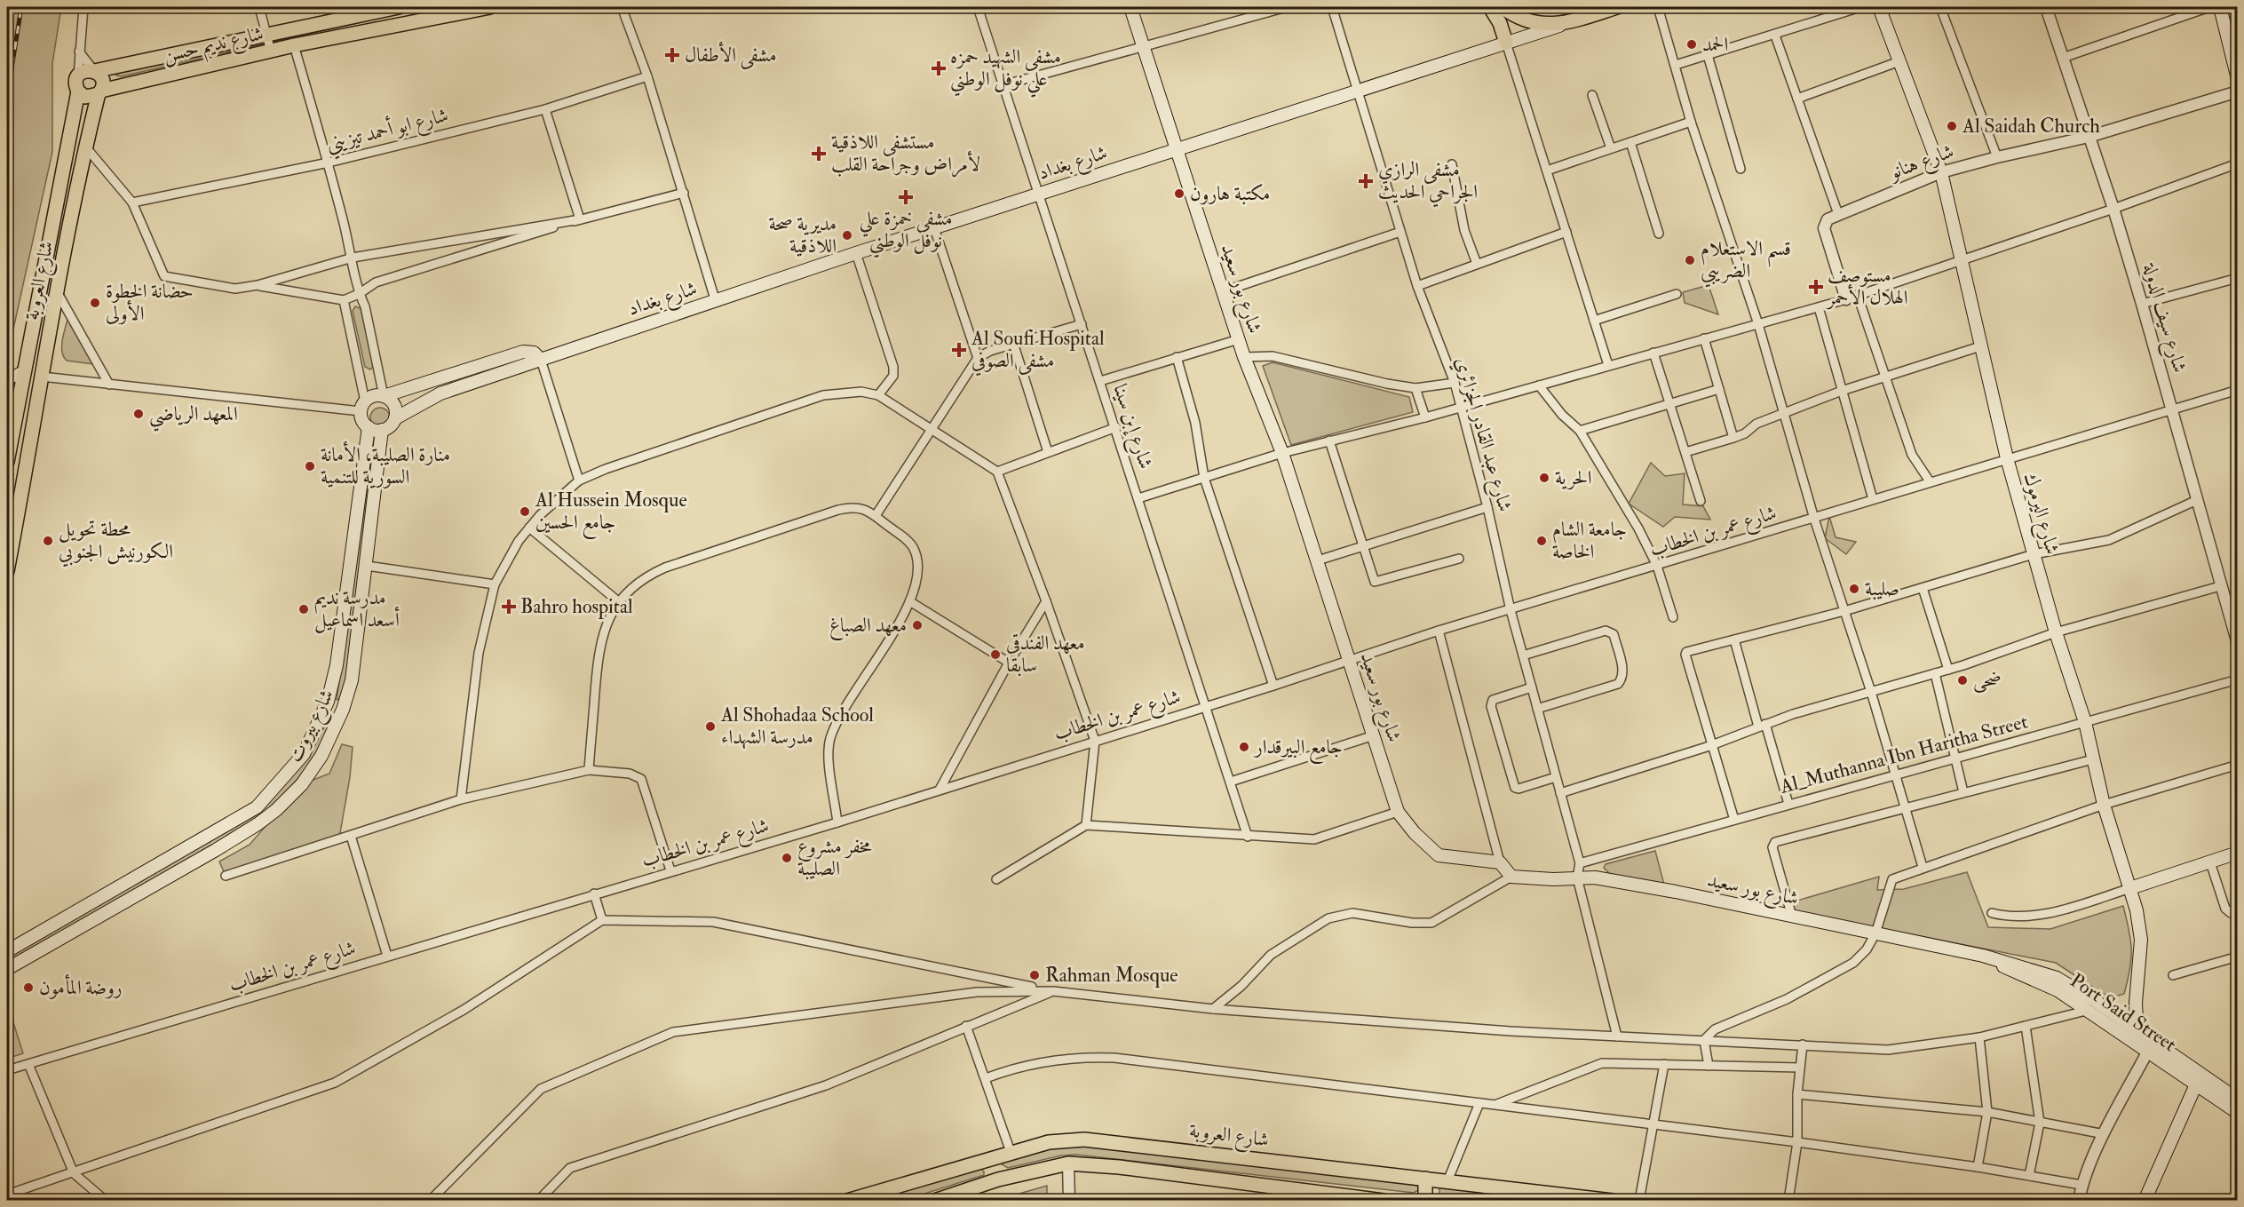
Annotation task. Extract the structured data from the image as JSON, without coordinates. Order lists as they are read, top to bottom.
{
  "streets": {
    "main road": [
      "شارع نديم حسن",
      "شارع بغداد",
      "شارع العروبة",
      "شارع بور سعيد",
      "شارع اليرموك",
      "شارع بيروت",
      "Port Said Street"
    ],
    "street": [
      "شارع ابو أحمد تيزيني",
      "شارع هنانو",
      "شارع سيف الدولة",
      "شارع إبن سينا",
      "شارع عبد القادر الجزائري",
      "شارع عمر بن الخطاب",
      "Al_Muthanna Ibn Haritha Street"
    ]
  },
  "crossings": [
    ["شارع نديم حسن", "شارع العروبة"],
    ["شارع هنانو", "شارع سيف الدولة"],
    ["شارع هنانو", "شارع اليرموك"],
    ["شارع بغداد", "شارع بور سعيد"],
    ["شارع بغداد", "شارع إبن سينا"],
    ["شارع بغداد", "شارع عبد القادر الجزائري"],
    ["شارع بغداد", "شارع بيروت"],
    ["شارع بور سعيد", "شارع عبد القادر الجزائري"],
    ["شارع بور سعيد", "شارع عمر بن الخطاب"],
    ["شارع بور سعيد", "Port Said Street"],
    ["شارع سيف الدولة", "شارع عمر بن الخطاب"],
    ["شارع إبن سينا", "شارع عمر بن الخطاب"],
    ["شارع عبد القادر الجزائري", "شارع عمر بن الخطاب"],
    ["شارع عبد القادر الجزائري", "Al_Muthanna Ibn Haritha Street"],
    ["شارع اليرموك", "شارع عمر بن الخطاب"],
    ["شارع اليرموك", "Al_Muthanna Ibn Haritha Street"]
  ],
  "places": {
    "other": [
      "الحمد",
      "Al Saidah Church",
      "مكتبة هارون",
      "مديرية صحة اللاذقية",
      "قسم الاستعلام الضريبي",
      "حضانة الخطوة الأولى",
      "المعهد الرياضي",
      "منارة الصليبة، الأمانة السورية للتنمية",
      "الحرية",
      "Al Hussein Mosque جامع الحسين",
      "محطة تحويل الكورنيش الجنوبي",
      "جامعة الشام الخاصة",
      "صليبة",
      "مدرسة نديم أسعد اسماعيل",
      "معهد الصباغ",
      "معهد الفندقي سابقا",
      "ضحى",
      "Al Shohadaa School مدرسة الشهداء",
      "جامع البيرقدار",
      "مخفر مشروع الصليبة",
      "Rahman Mosque",
      "روضة المأمون"
    ],
    "health": [
      "مشفى الأطفال",
      "مشفى الشهيد حمزه علي نوفل الوطني",
      "مستشفى اللاذقية لأمراض وجراحة القلب",
      "مشفى الرازي الجراحي الحديث",
      "مشفى خمزة علي نوفل الوطني",
      "مستوصف الهلال الأحمر",
      "Al Soufi Hospital مشفى الصوفي",
      "Bahro hospital"
    ]
  }
}
